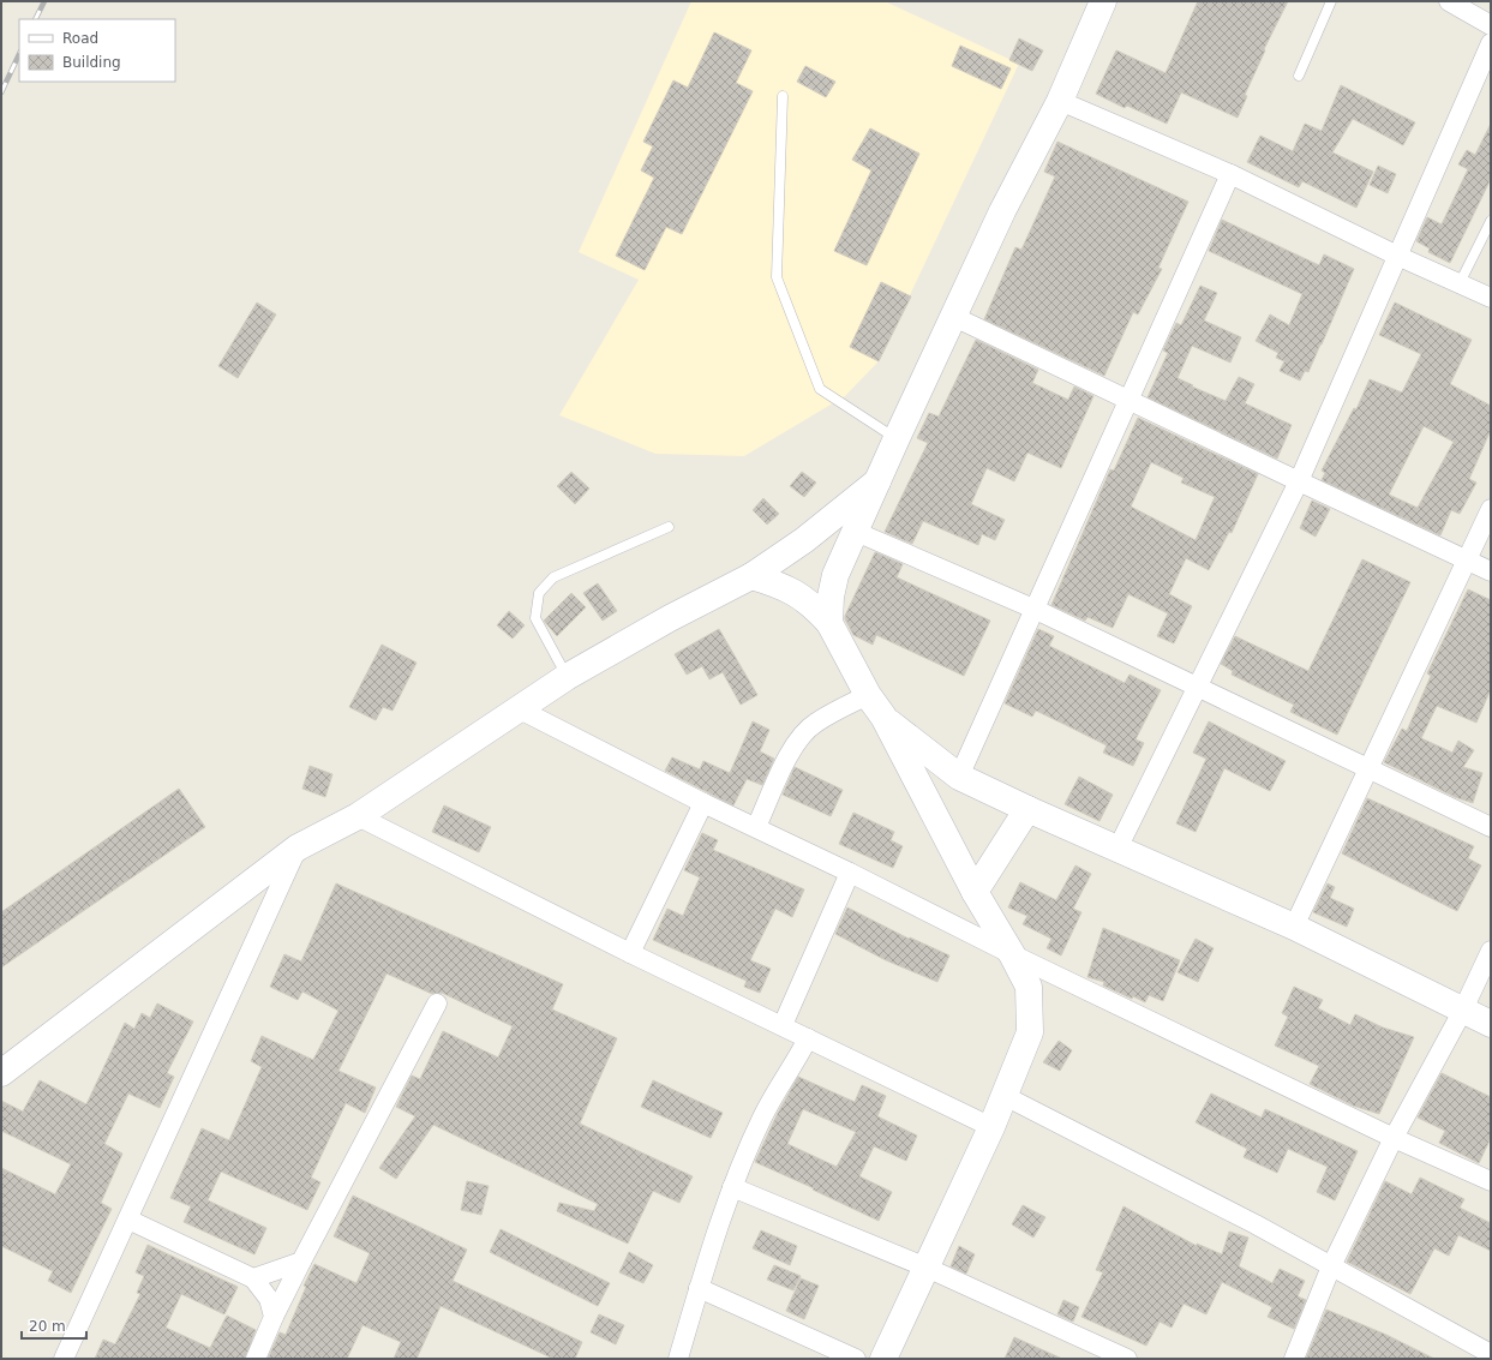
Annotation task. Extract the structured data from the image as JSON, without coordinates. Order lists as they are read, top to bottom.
{
  "legend": ["Road", "Building"],
  "scale_bar": "20 m"
}
